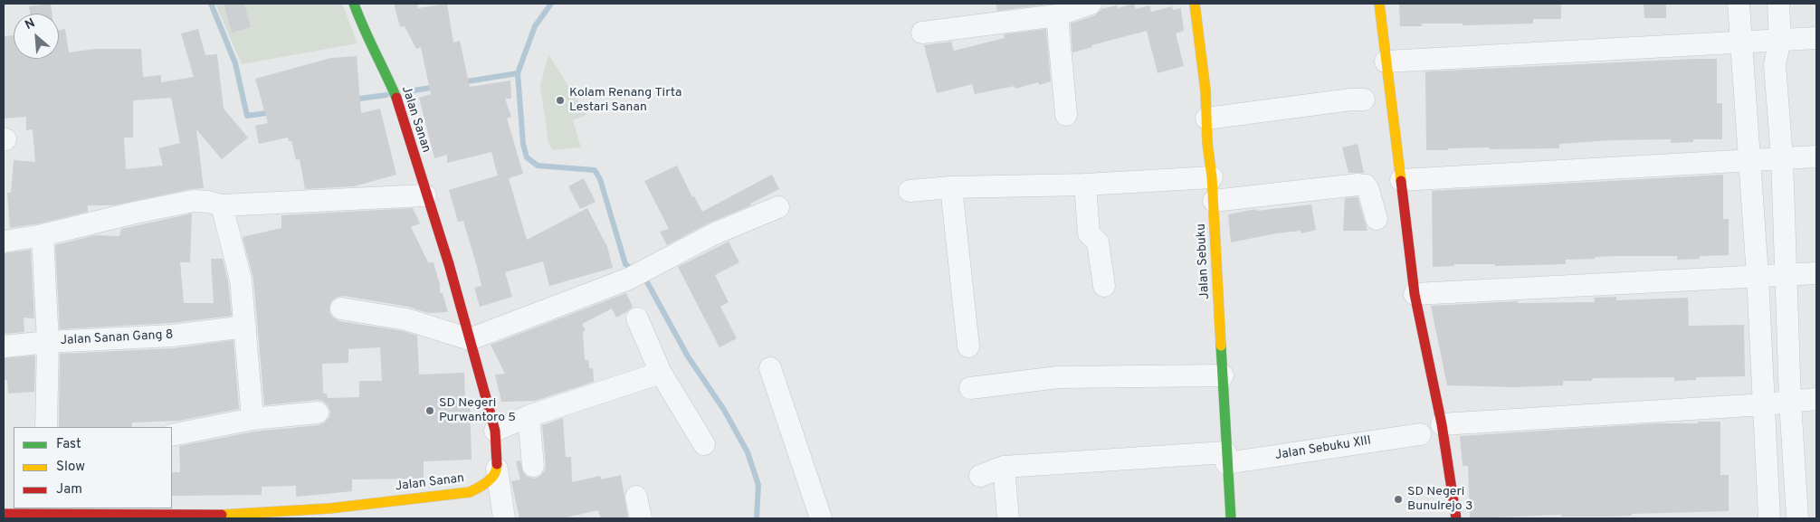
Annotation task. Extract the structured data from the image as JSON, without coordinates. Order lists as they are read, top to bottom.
{
  "streets": {
    "street": [
      "Jalan Sanan",
      "Jalan Sebuku",
      "Jalan Sanan Gang 8",
      "Jalan Sebuku XIII"
    ]
  },
  "crossings": [
    ["Jalan Sebuku", "Jalan Sebuku XIII"]
  ],
  "places": ["Kolam Renang Tirta Lestari Sanan", "SD Negeri Purwantoro 5", "SD Negeri Bunulrejo 3"],
  "legend": ["Fast", "Slow", "Jam"],
  "north": "top left"
}
